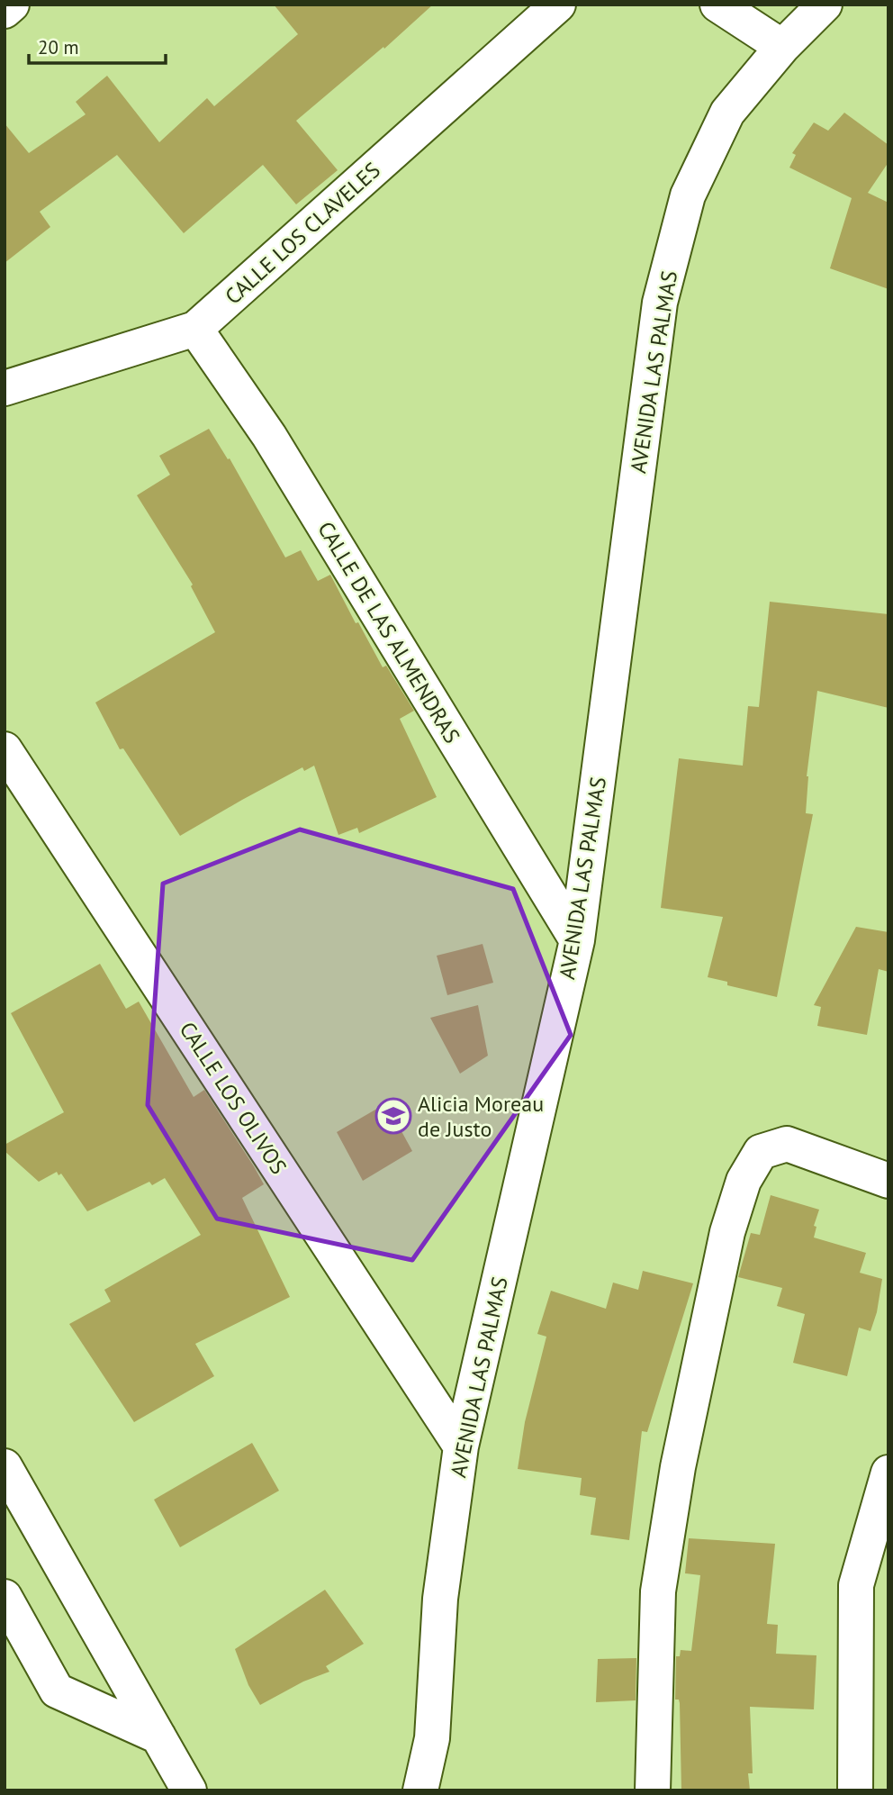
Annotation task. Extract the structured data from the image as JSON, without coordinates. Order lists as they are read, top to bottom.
{
  "streets": {
    "street": [
      "CALLE LOS CLAVELES",
      "AVENIDA LAS PALMAS",
      "CALLE DE LAS ALMENDRAS",
      "CALLE LOS OLIVOS"
    ]
  },
  "crossings": [
    ["CALLE LOS CLAVELES", "CALLE DE LAS ALMENDRAS"],
    ["AVENIDA LAS PALMAS", "CALLE DE LAS ALMENDRAS"],
    ["AVENIDA LAS PALMAS", "CALLE LOS OLIVOS"]
  ],
  "places": {
    "school or university": ["Alicia Moreau de Justo"]
  },
  "scale_bar": "20 m"
}
